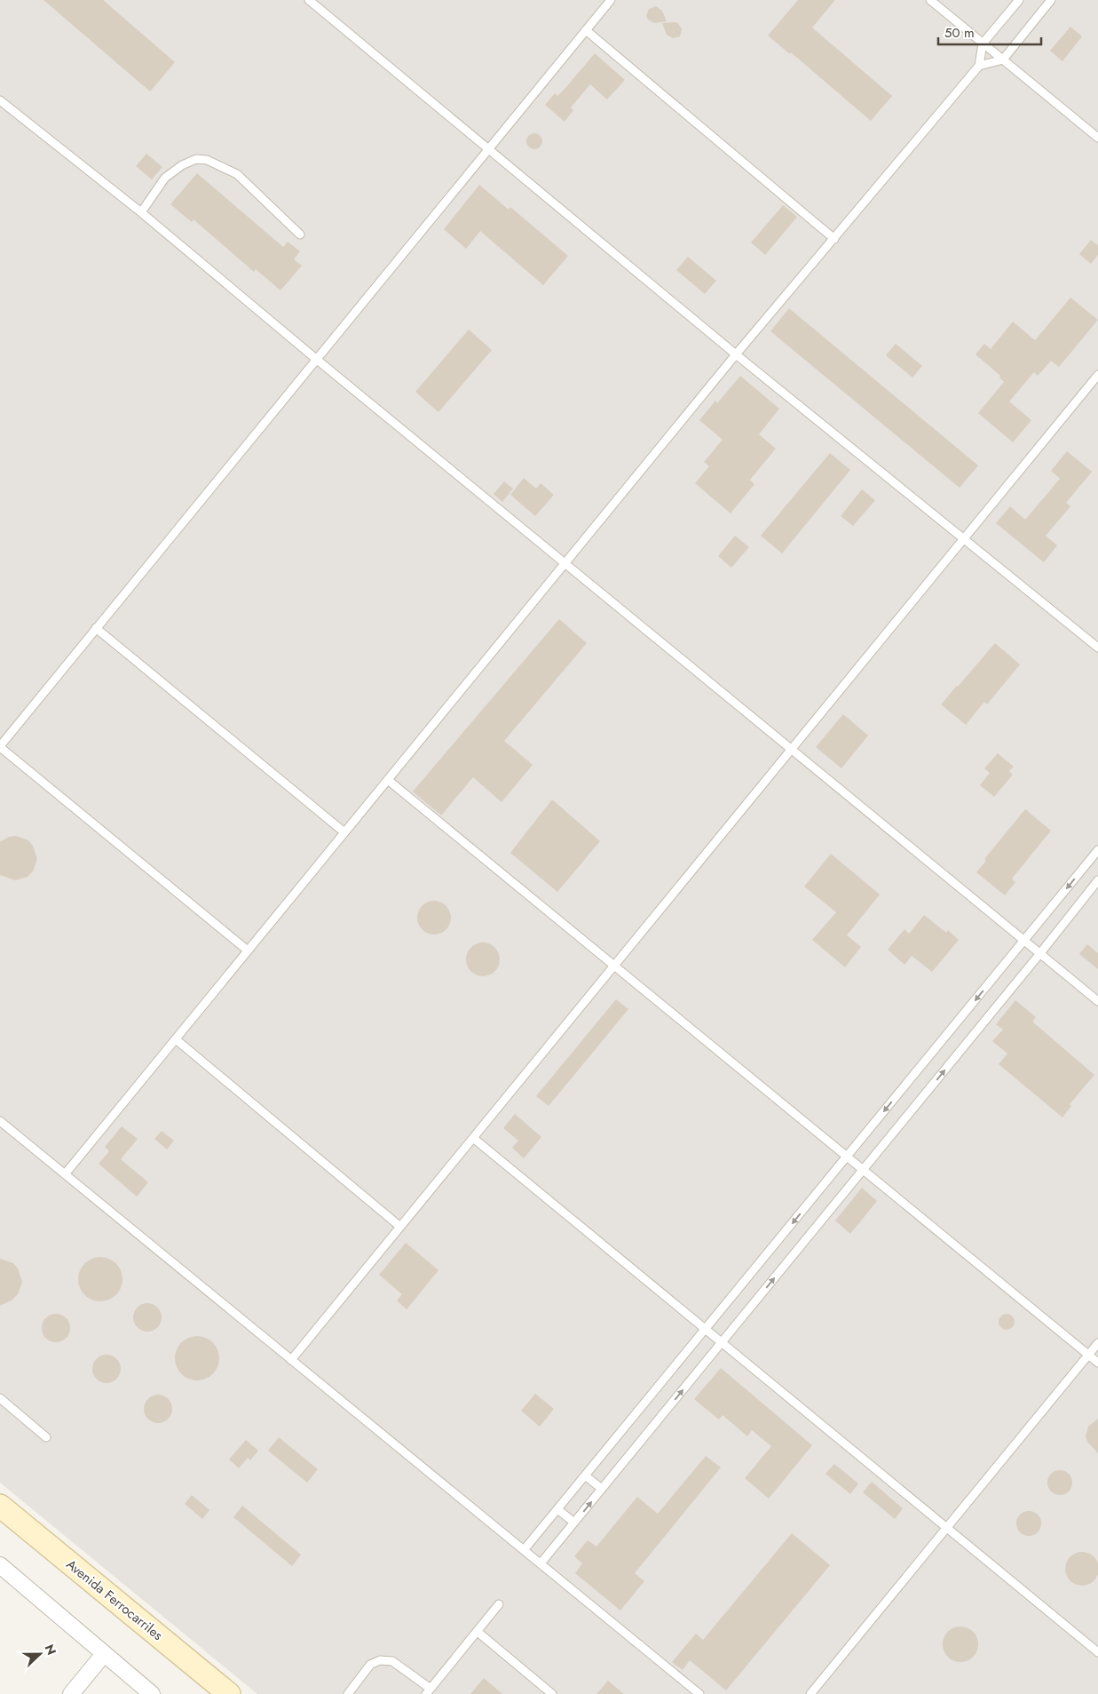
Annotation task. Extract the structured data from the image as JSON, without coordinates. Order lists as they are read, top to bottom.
{
  "streets": {
    "main road": ["Avenida Ferrocarriles"]
  },
  "scale_bar": "50 m",
  "north": "right"
}
